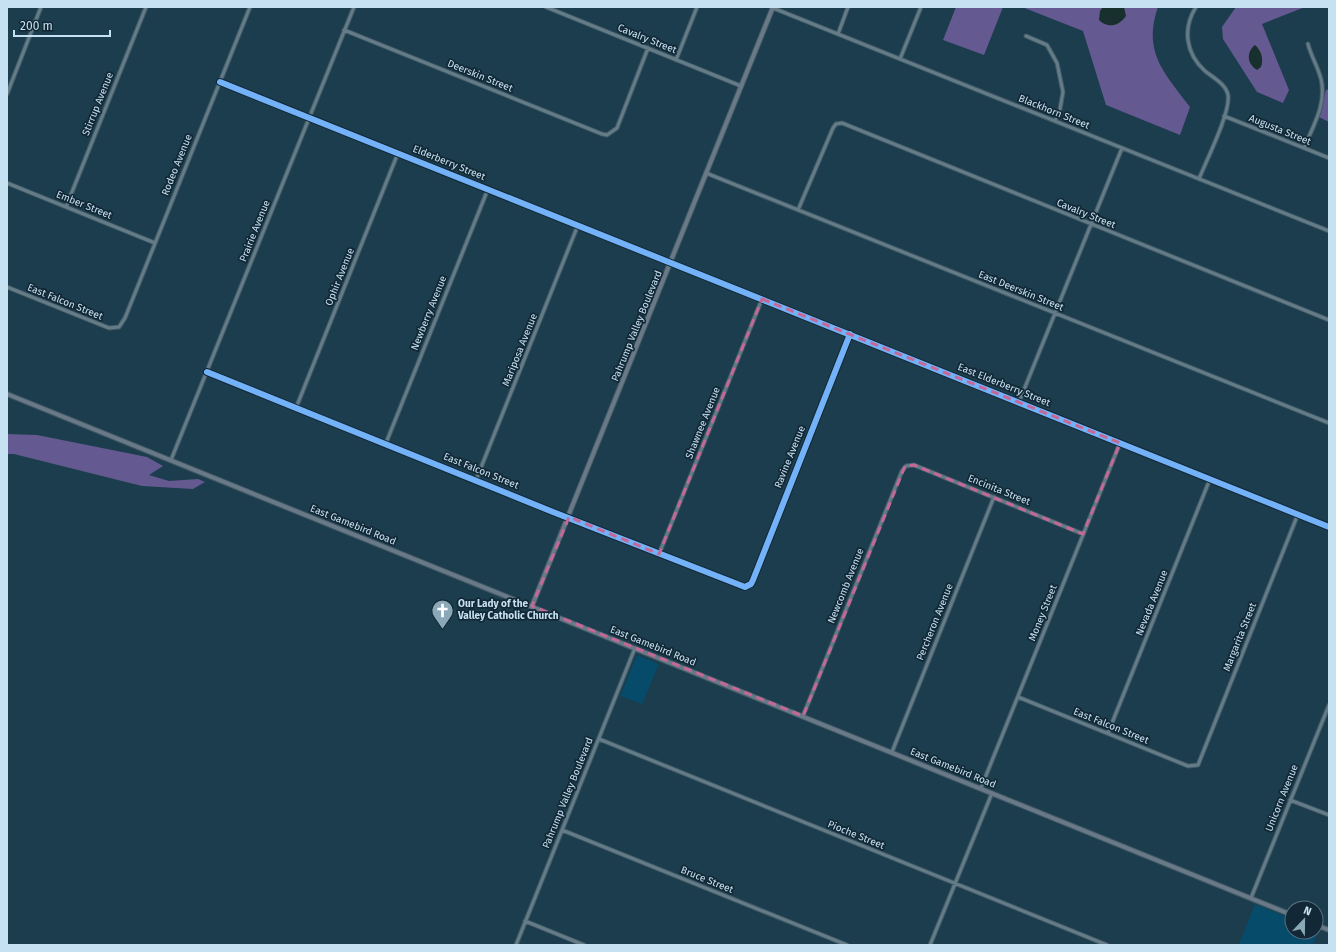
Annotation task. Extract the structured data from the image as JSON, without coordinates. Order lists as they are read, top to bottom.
{
  "streets": {
    "main road": ["Pahrump Valley Boulevard", "East Gamebird Road"],
    "street": [
      "Cavalry Street",
      "Deerskin Street",
      "Stirrup Avenue",
      "Blackhorn Street",
      "Augusta Street",
      "Elderberry Street",
      "Rodeo Avenue",
      "Ember Street",
      "Prairie Avenue",
      "Ophir Avenue",
      "East Deerskin Street",
      "East Falcon Street",
      "Newberry Avenue",
      "Mariposa Avenue",
      "East Elderberry Street",
      "Shawnee Avenue",
      "Ravine Avenue",
      "Encinita Street",
      "Newcomb Avenue",
      "Nevada Avenue",
      "Money Street",
      "Percheron Avenue",
      "Margarita Street",
      "Unicorn Avenue",
      "Pioche Street",
      "Bruce Street"
    ]
  },
  "crossings": [
    ["Cavalry Street", "Deerskin Street"],
    ["Cavalry Street", "East Deerskin Street"],
    ["Cavalry Street", "Pahrump Valley Boulevard"],
    ["Deerskin Street", "Prairie Avenue"],
    ["Stirrup Avenue", "Ember Street"],
    ["Blackhorn Street", "Pahrump Valley Boulevard"],
    ["Elderberry Street", "Rodeo Avenue"],
    ["Elderberry Street", "Prairie Avenue"],
    ["Elderberry Street", "Ophir Avenue"],
    ["Elderberry Street", "Newberry Avenue"],
    ["Elderberry Street", "Pahrump Valley Boulevard"],
    ["Elderberry Street", "Mariposa Avenue"],
    ["Elderberry Street", "East Elderberry Street"],
    ["Rodeo Avenue", "Ember Street"],
    ["Rodeo Avenue", "East Falcon Street"],
    ["Prairie Avenue", "East Falcon Street"],
    ["Prairie Avenue", "East Gamebird Road"],
    ["Ophir Avenue", "East Falcon Street"],
    ["East Deerskin Street", "Pahrump Valley Boulevard"],
    ["East Falcon Street", "Newberry Avenue"],
    ["East Falcon Street", "Pahrump Valley Boulevard"],
    ["East Falcon Street", "Mariposa Avenue"],
    ["East Falcon Street", "Shawnee Avenue"],
    ["East Falcon Street", "Ravine Avenue"],
    ["East Falcon Street", "Nevada Avenue"],
    ["East Falcon Street", "Money Street"],
    ["East Falcon Street", "Margarita Street"],
    ["Pahrump Valley Boulevard", "East Elderberry Street"],
    ["Pahrump Valley Boulevard", "East Gamebird Road"],
    ["Pahrump Valley Boulevard", "Pioche Street"],
    ["Pahrump Valley Boulevard", "Bruce Street"],
    ["East Elderberry Street", "Shawnee Avenue"],
    ["East Elderberry Street", "Ravine Avenue"],
    ["East Elderberry Street", "Nevada Avenue"],
    ["East Elderberry Street", "Money Street"],
    ["East Elderberry Street", "Margarita Street"],
    ["Encinita Street", "Newcomb Avenue"],
    ["Encinita Street", "Money Street"],
    ["Encinita Street", "Percheron Avenue"],
    ["East Gamebird Road", "Newcomb Avenue"],
    ["East Gamebird Road", "Money Street"],
    ["East Gamebird Road", "Percheron Avenue"],
    ["East Gamebird Road", "Unicorn Avenue"]
  ],
  "places": {
    "church": ["Our Lady of the Valley Catholic Church"]
  },
  "scale_bar": "200 m",
  "north": "top"
}
